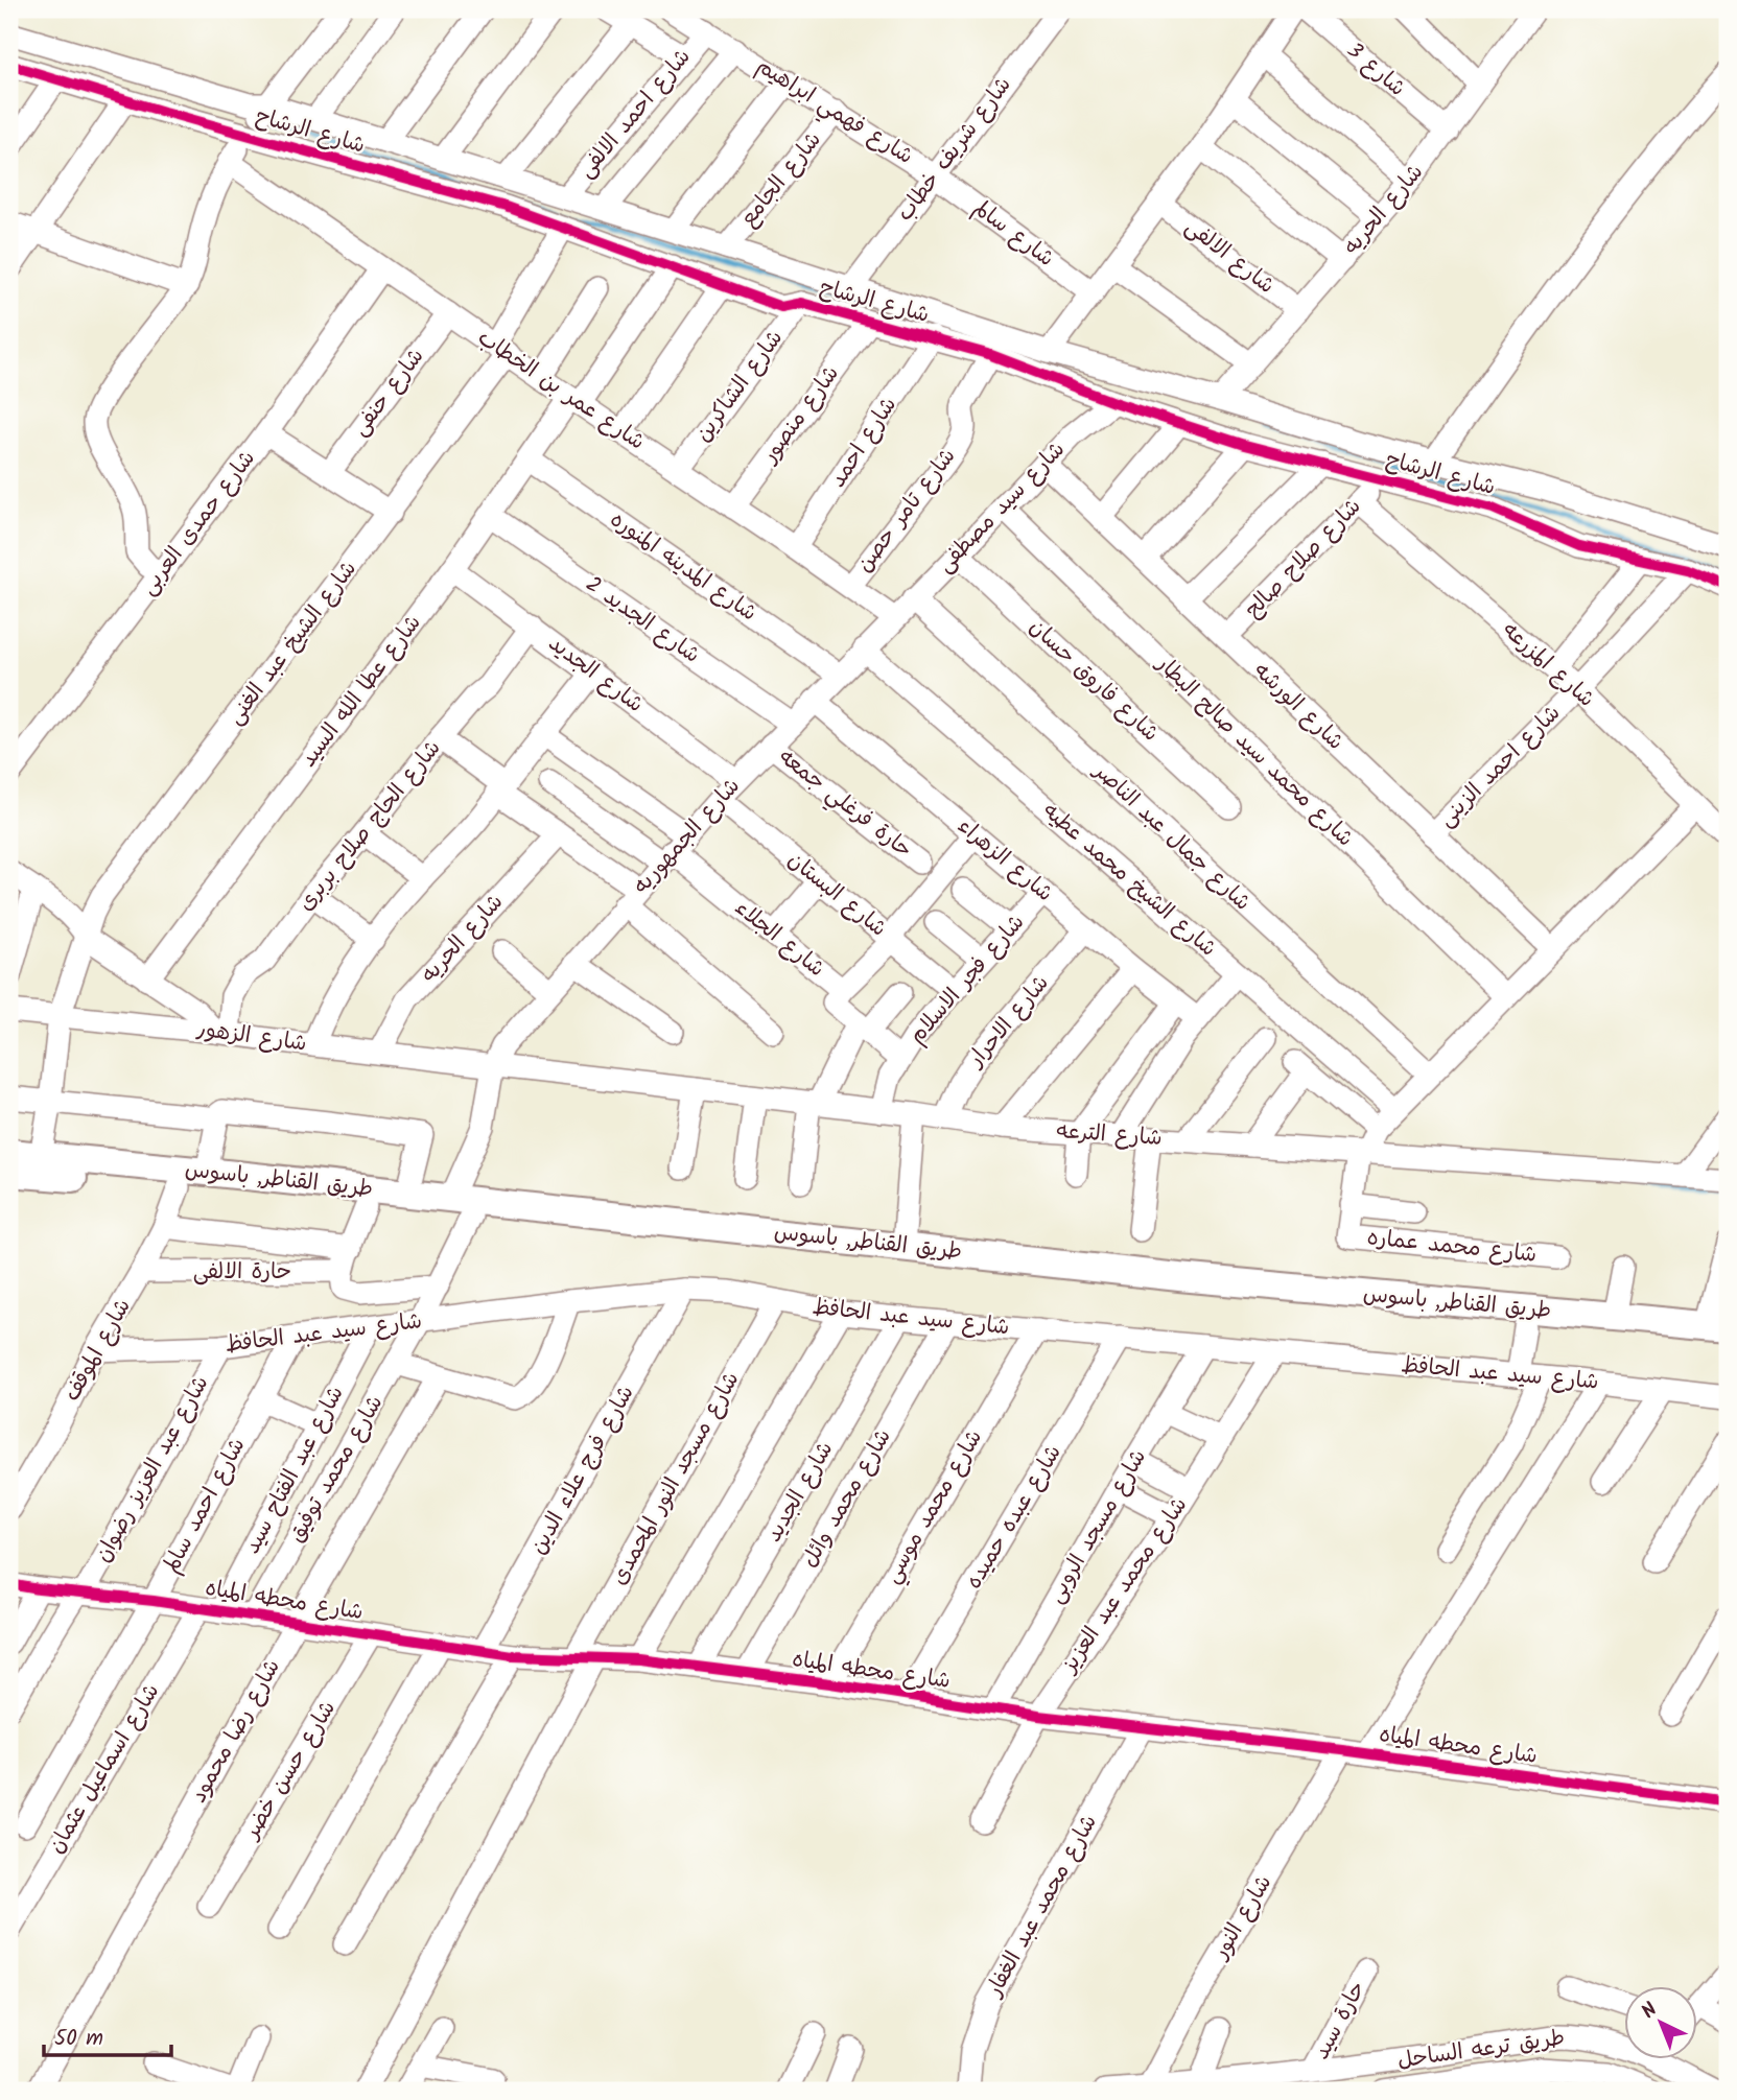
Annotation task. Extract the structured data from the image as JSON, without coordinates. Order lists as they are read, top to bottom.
{
  "streets": {
    "main road": ["طريق القناطر, باسوس"],
    "street": [
      "شارع 3",
      "شارع فهمي ابراهيم",
      "شارع احمد الالفى",
      "شارع الرشاح",
      "شارع شريف خطاب",
      "شارع الجامع",
      "شارع الحريه",
      "شارع سالم",
      "شارع الالفى",
      "شارع الشاكرين",
      "شارع عمر بن الخطاب",
      "شارع حنفى",
      "شارع منصور",
      "شارع احمد",
      "شارع سيد مصطفى",
      "شارع تامر حصن",
      "شارع حمدى العربى",
      "شارع صلاح صالح",
      "شارع المدينه المنوره",
      "شارع الجديد 2",
      "شارع الشيخ عبد الغنى",
      "شارع المزرعه",
      "شارع الجديد",
      "شارع فاروق حسان",
      "شارع عطا الله السيد",
      "شارع الورشه",
      "شارع محمد سيد صالح البطار",
      "شارع احمد الزينى",
      "حارة فرغلي جمعه",
      "شارع الحاج صلاح بربرى",
      "شارع الجمهوريه",
      "شارع جمال عبد الناصر",
      "شارع الزهراء",
      "شارع الشيخ محمد عطيه",
      "شارع البستان",
      "شارع الجلاء",
      "شارع فجر الاسلام",
      "شارع الاحرار",
      "شارع الزهور",
      "شارع الترعه",
      "شارع محمد عماره",
      "حارة الالفى",
      "شارع سيد عبد الحافظ",
      "شارع الموقف",
      "شارع عبد العزيز رضوان",
      "شارع محمد توفيق",
      "شارع عبد الفتاح سيد",
      "شارع فرج علاء الدين",
      "شارع مسجد النور المحمدى",
      "شارع محمد وائل",
      "شارع احمد سالم",
      "شارع محمد موسي",
      "شارع عبده حميده",
      "شارع مسجد الروبى",
      "شارع محمد عبد العزيز",
      "شارع محطه المياه",
      "شارع رضا محمود",
      "شارع اسماعيل عثمان",
      "شارع حسن خضر",
      "شارع محمد عبد الغفار",
      "شارع النور",
      "حارة سيد",
      "طريق ترعه الساحل"
    ]
  },
  "crossings": [
    ["شارع 3", "شارع الحريه"],
    ["شارع فهمي ابراهيم", "شارع احمد الالفى"],
    ["شارع فهمي ابراهيم", "شارع الرشاح"],
    ["شارع فهمي ابراهيم", "شارع شريف خطاب"],
    ["شارع فهمي ابراهيم", "شارع الجامع"],
    ["شارع فهمي ابراهيم", "شارع سالم"],
    ["شارع احمد الالفى", "شارع الرشاح"],
    ["شارع الرشاح", "شارع شريف خطاب"],
    ["شارع الرشاح", "شارع الجامع"],
    ["شارع الرشاح", "شارع الحريه"],
    ["شارع الرشاح", "شارع الشاكرين"],
    ["شارع الرشاح", "شارع منصور"],
    ["شارع الرشاح", "شارع احمد"],
    ["شارع الرشاح", "شارع سيد مصطفى"],
    ["شارع الرشاح", "شارع تامر حصن"],
    ["شارع الرشاح", "شارع صلاح صالح"],
    ["شارع الرشاح", "شارع الشيخ عبد الغنى"],
    ["شارع الرشاح", "شارع عطا الله السيد"],
    ["شارع الرشاح", "شارع احمد الزينى"],
    ["شارع شريف خطاب", "شارع سالم"],
    ["شارع الحريه", "شارع الالفى"],
    ["شارع الحريه", "شارع الزهور"],
    ["شارع الشاكرين", "شارع عمر بن الخطاب"],
    ["شارع عمر بن الخطاب", "شارع حنفى"],
    ["شارع عمر بن الخطاب", "شارع منصور"],
    ["شارع عمر بن الخطاب", "شارع احمد"],
    ["شارع عمر بن الخطاب", "شارع سيد مصطفى"],
    ["شارع عمر بن الخطاب", "شارع تامر حصن"],
    ["شارع عمر بن الخطاب", "شارع حمدى العربى"],
    ["شارع عمر بن الخطاب", "شارع الشيخ عبد الغنى"],
    ["شارع عمر بن الخطاب", "شارع عطا الله السيد"],
    ["شارع عمر بن الخطاب", "شارع الجمهوريه"],
    ["شارع سيد مصطفى", "شارع فاروق حسان"],
    ["شارع سيد مصطفى", "شارع الورشه"],
    ["شارع سيد مصطفى", "شارع محمد سيد صالح البطار"],
    ["شارع سيد مصطفى", "شارع الجمهوريه"],
    ["شارع سيد مصطفى", "شارع جمال عبد الناصر"],
    ["شارع صلاح صالح", "شارع المزرعه"],
    ["شارع صلاح صالح", "شارع الورشه"],
    ["شارع المدينه المنوره", "شارع عطا الله السيد"],
    ["شارع المدينه المنوره", "شارع الجمهوريه"],
    ["شارع الجديد 2", "شارع عطا الله السيد"],
    ["شارع الجديد 2", "شارع الجمهوريه"],
    ["شارع الشيخ عبد الغنى", "شارع الزهور"],
    ["شارع الشيخ عبد الغنى", "طريق القناطر, باسوس"],
    ["شارع المزرعه", "شارع احمد الزينى"],
    ["شارع الجديد", "شارع عطا الله السيد"],
    ["شارع الجديد", "شارع الحاج صلاح بربرى"],
    ["شارع الجديد", "شارع الجمهوريه"],
    ["شارع الجديد", "شارع سيد عبد الحافظ"],
    ["شارع الجديد", "شارع محطه المياه"],
    ["شارع الورشه", "شارع احمد الزينى"],
    ["حارة فرغلي جمعه", "شارع الجمهوريه"],
    ["شارع الحاج صلاح بربرى", "شارع الزهور"],
    ["شارع الجمهوريه", "شارع الزهراء"],
    ["شارع الجمهوريه", "شارع الشيخ محمد عطيه"],
    ["شارع الجمهوريه", "شارع البستان"],
    ["شارع الجمهوريه", "شارع الجلاء"],
    ["شارع الجمهوريه", "شارع الزهور"],
    ["شارع الجمهوريه", "شارع الترعه"],
    ["شارع الزهراء", "شارع فجر الاسلام"],
    ["شارع الزهراء", "شارع الاحرار"],
    ["شارع البستان", "شارع فجر الاسلام"],
    ["شارع الجلاء", "شارع فجر الاسلام"],
    ["شارع فجر الاسلام", "شارع الترعه"],
    ["شارع الاحرار", "شارع الترعه"],
    ["شارع الزهور", "شارع الترعه"],
    ["طريق القناطر, باسوس", "شارع الموقف"],
    ["طريق القناطر, باسوس", "شارع محمد توفيق"],
    ["حارة الالفى", "شارع الموقف"],
    ["شارع سيد عبد الحافظ", "شارع الموقف"],
    ["شارع سيد عبد الحافظ", "شارع عبد العزيز رضوان"],
    ["شارع سيد عبد الحافظ", "شارع محمد توفيق"],
    ["شارع سيد عبد الحافظ", "شارع عبد الفتاح سيد"],
    ["شارع سيد عبد الحافظ", "شارع فرج علاء الدين"],
    ["شارع سيد عبد الحافظ", "شارع مسجد النور المحمدى"],
    ["شارع سيد عبد الحافظ", "شارع محمد وائل"],
    ["شارع سيد عبد الحافظ", "شارع احمد سالم"],
    ["شارع سيد عبد الحافظ", "شارع محمد موسي"],
    ["شارع سيد عبد الحافظ", "شارع عبده حميده"],
    ["شارع سيد عبد الحافظ", "شارع مسجد الروبى"],
    ["شارع سيد عبد الحافظ", "شارع محمد عبد العزيز"],
    ["شارع عبد العزيز رضوان", "شارع محطه المياه"],
    ["شارع محمد توفيق", "شارع محطه المياه"],
    ["شارع عبد الفتاح سيد", "شارع محطه المياه"],
    ["شارع عبد الفتاح سيد", "شارع اسماعيل عثمان"],
    ["شارع فرج علاء الدين", "شارع محطه المياه"],
    ["شارع مسجد النور المحمدى", "شارع محطه المياه"],
    ["شارع محمد وائل", "شارع محطه المياه"],
    ["شارع احمد سالم", "شارع محطه المياه"],
    ["شارع محمد موسي", "شارع محطه المياه"],
    ["شارع عبده حميده", "شارع محطه المياه"],
    ["شارع مسجد الروبى", "شارع محطه المياه"],
    ["شارع محمد عبد العزيز", "شارع محطه المياه"],
    ["شارع محطه المياه", "شارع رضا محمود"],
    ["شارع محطه المياه", "شارع اسماعيل عثمان"],
    ["شارع محطه المياه", "شارع حسن خضر"],
    ["شارع محطه المياه", "شارع محمد عبد الغفار"],
    ["شارع محطه المياه", "شارع النور"],
    ["شارع النور", "طريق ترعه الساحل"],
    ["حارة سيد", "طريق ترعه الساحل"]
  ],
  "scale_bar": "50 m",
  "north": "top left"
}
